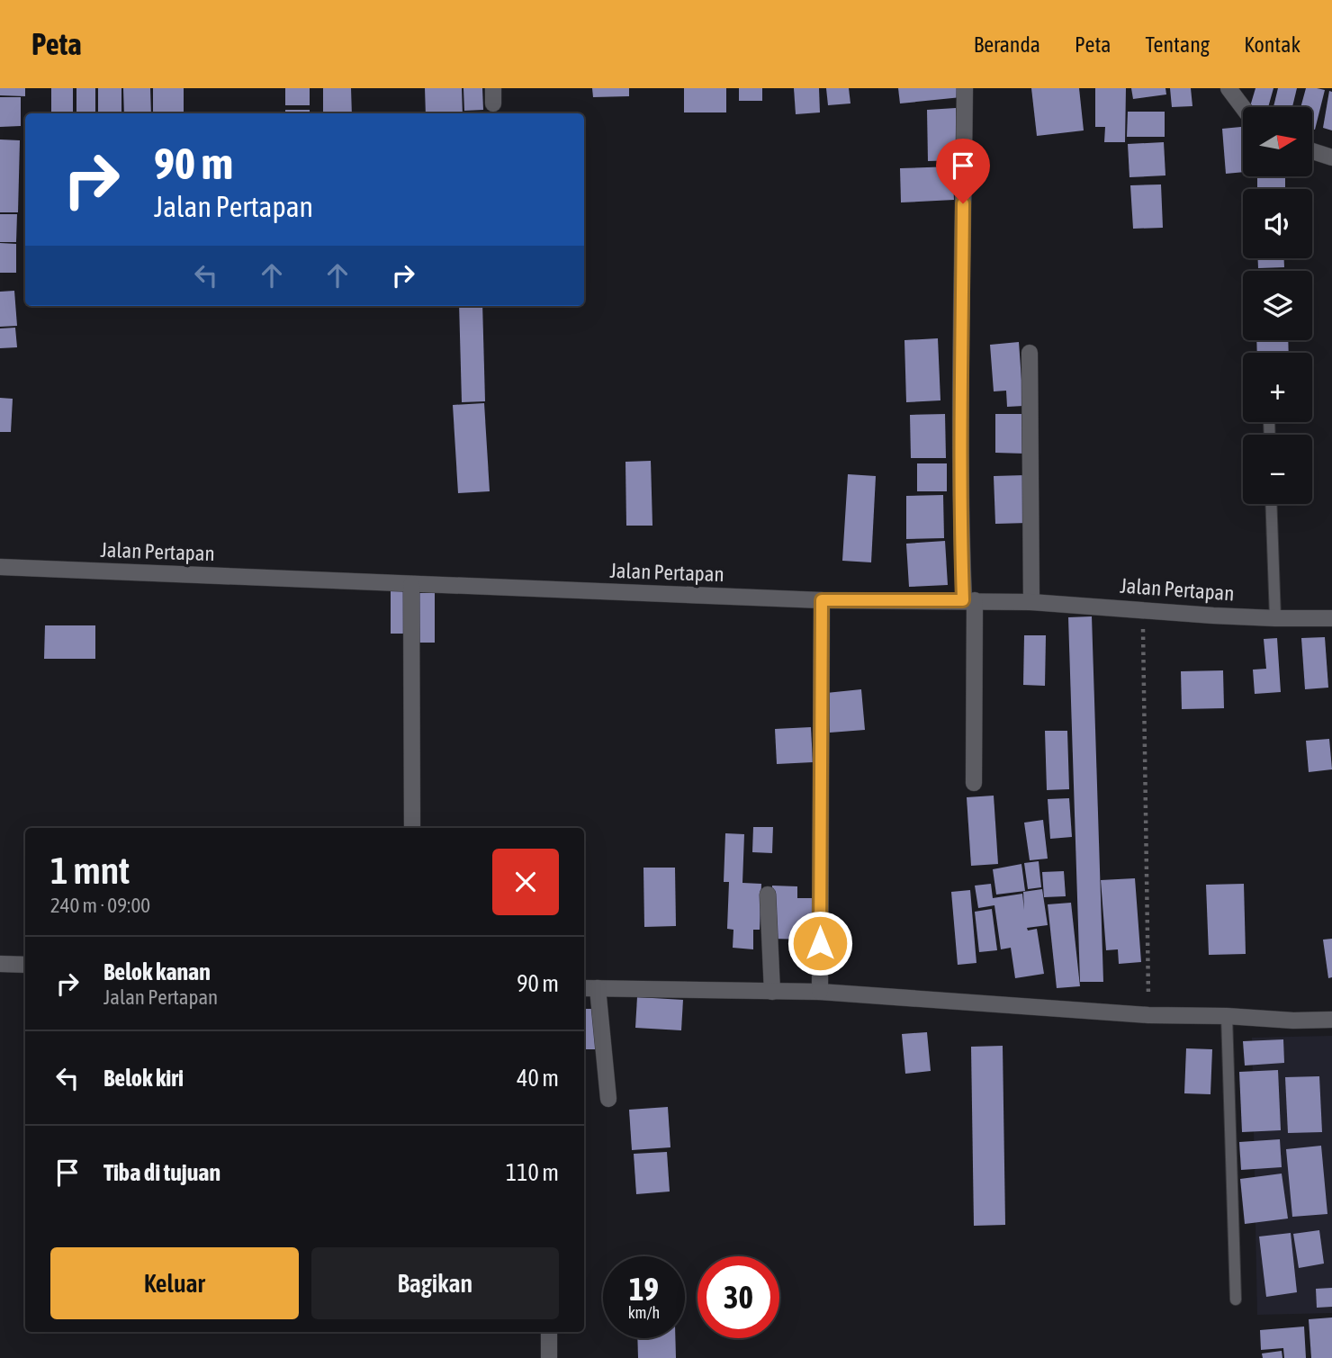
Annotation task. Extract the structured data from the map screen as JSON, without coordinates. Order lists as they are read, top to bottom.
{
  "streets": {
    "street": ["Jalan Pertapan"]
  },
  "north": "right",
  "page": {
    "header": "Peta",
    "nav": [
      "Beranda",
      "Peta",
      "Tentang",
      "Kontak"
    ],
    "map_buttons": ["+", "−"],
    "turn": ["90 m", "Jalan Pertapan"],
    "heading": ["1 mnt", "240 m · 09:00"],
    "list": [
      {
        "name": "Belok kanan",
        "note": "Jalan Pertapan",
        "value": "90 m"
      },
      {
        "name": "Belok kiri",
        "value": "40 m"
      },
      {
        "name": "Tiba di tujuan",
        "value": "110 m"
      }
    ],
    "buttons": ["Keluar", "Bagikan"],
    "speed": "19 km/h",
    "limit": "30"
  }
}
